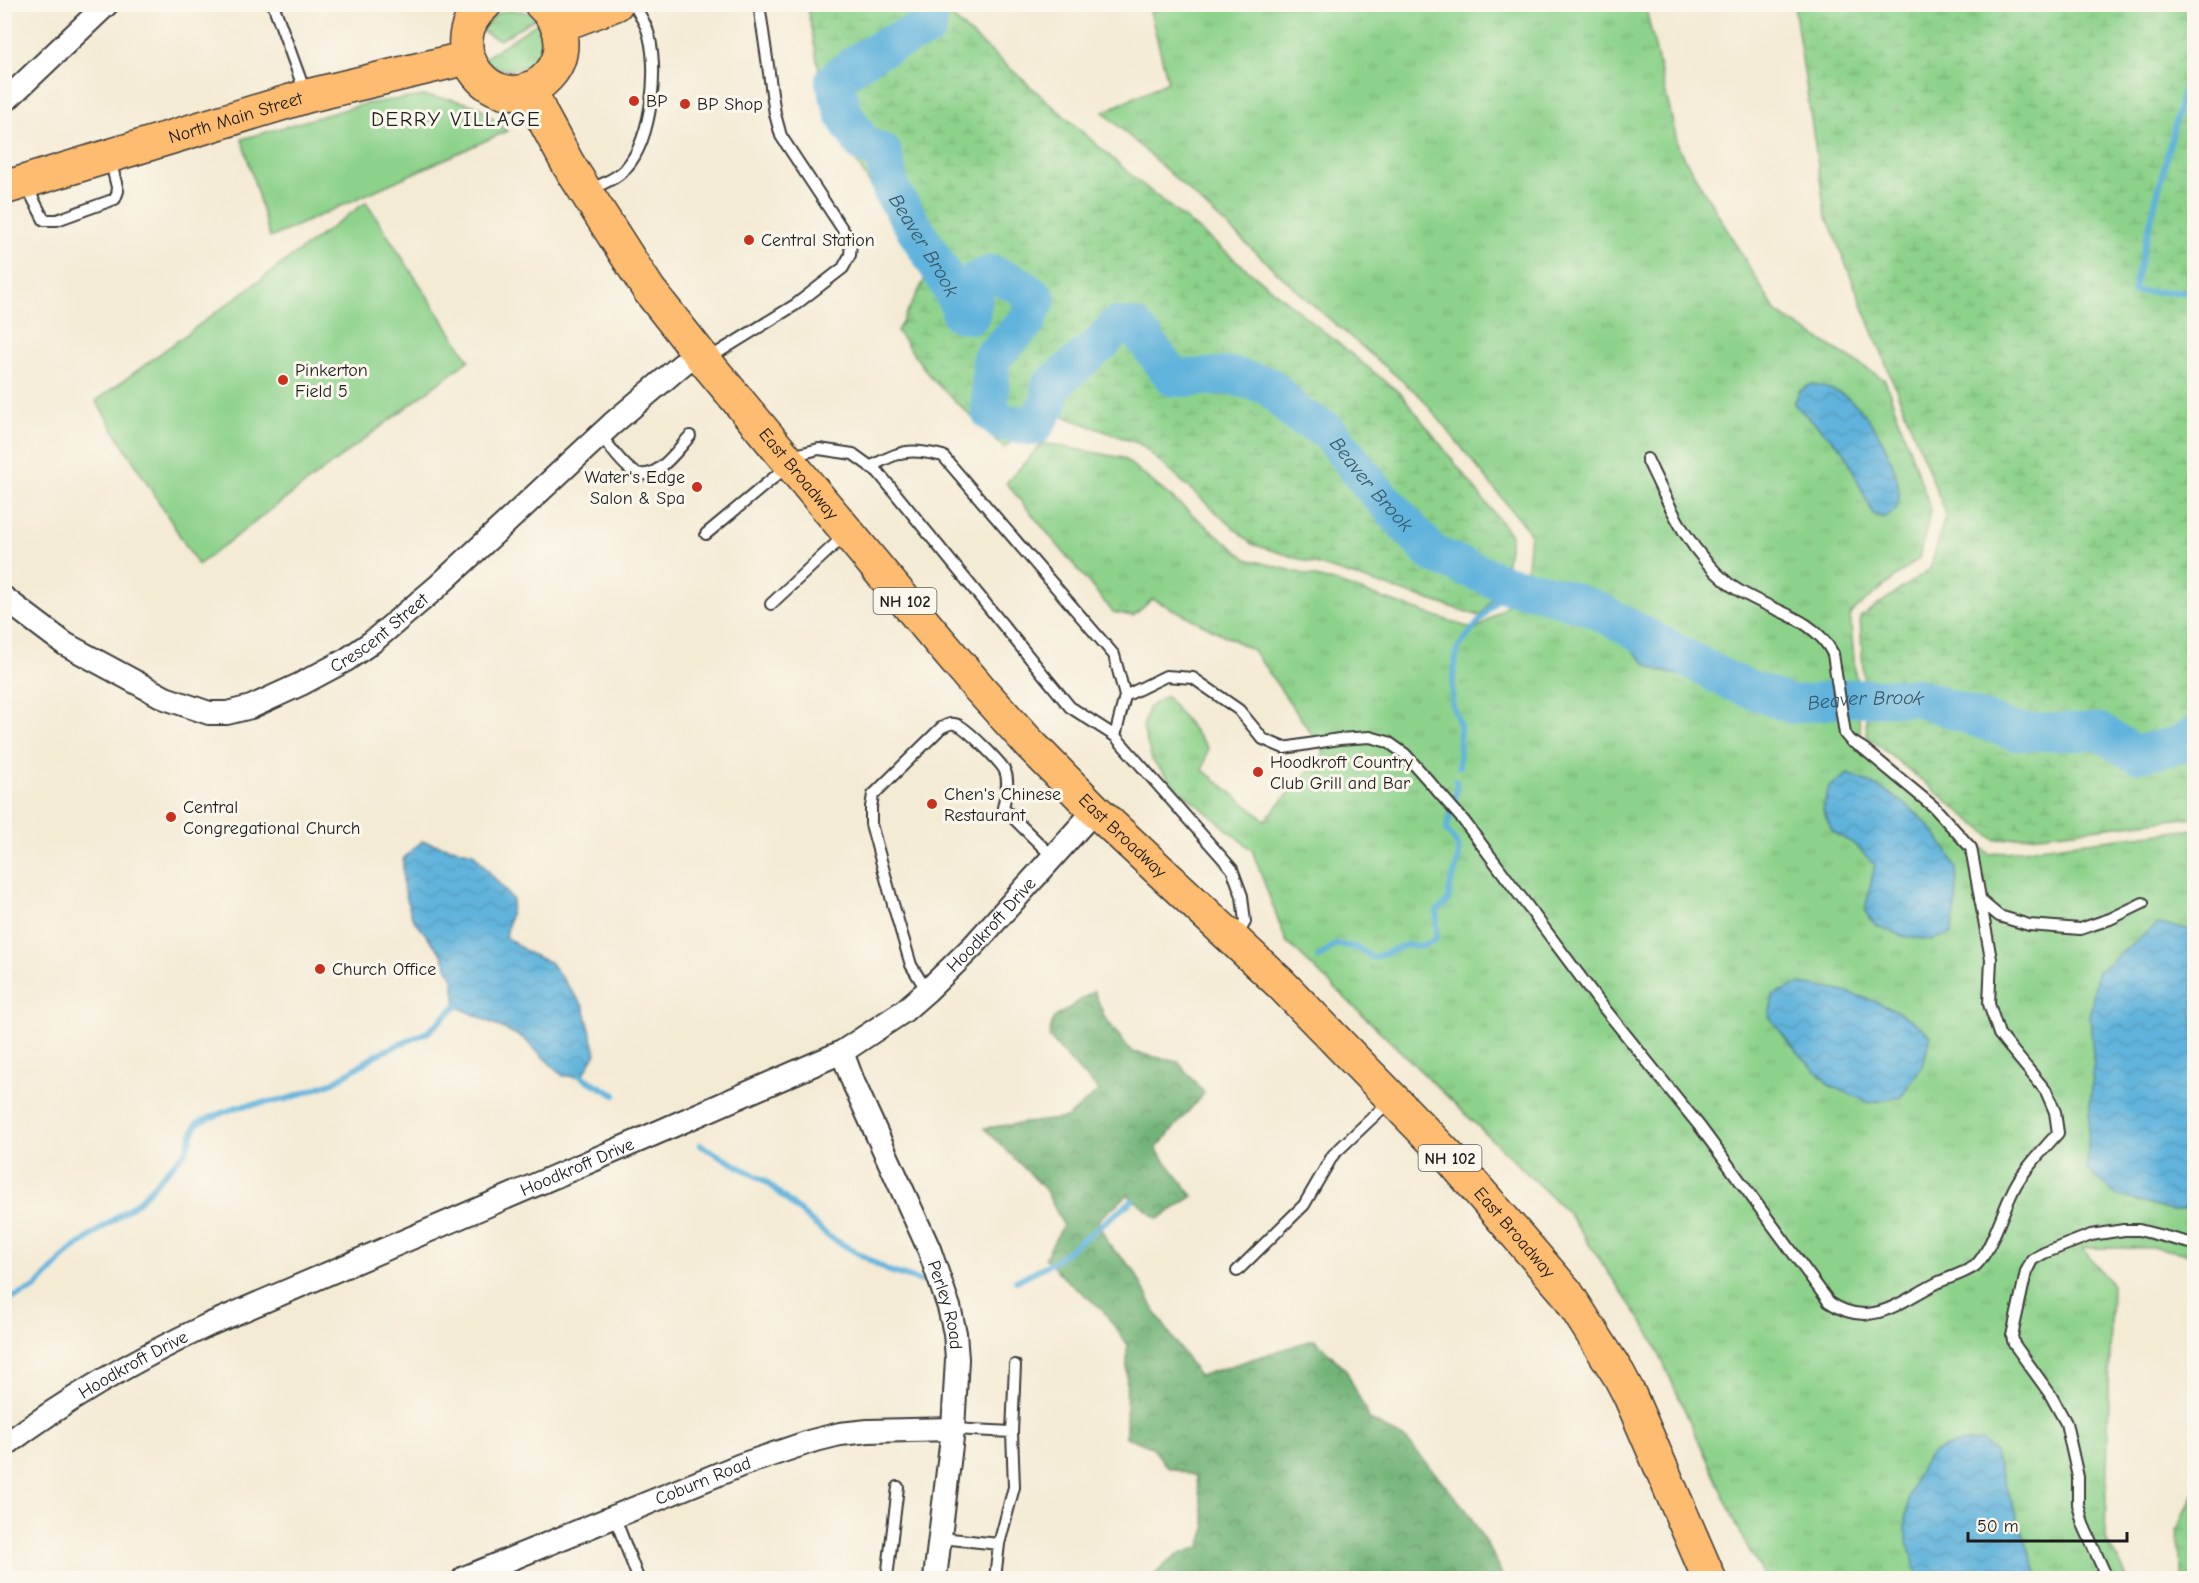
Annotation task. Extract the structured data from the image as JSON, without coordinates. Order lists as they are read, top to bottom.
{
  "streets": {
    "main road": ["North Main Street", "East Broadway", "NH 102"],
    "street": [
      "Crescent Street",
      "Hoodkroft Drive",
      "Perley Road",
      "Coburn Road"
    ]
  },
  "crossings": [
    ["East Broadway", "Crescent Street"],
    ["East Broadway", "Hoodkroft Drive"],
    ["Hoodkroft Drive", "Perley Road"],
    ["Perley Road", "Coburn Road"]
  ],
  "districts": ["DERRY VILLAGE"],
  "water": ["Beaver Brook"],
  "places": [
    "BP",
    "BP Shop",
    "Central Station",
    "Pinkerton Field 5",
    "Water's Edge Salon & Spa",
    "Hoodkroft Country Club Grill and Bar",
    "Chen's Chinese Restaurant",
    "Central Congregational Church",
    "Church Office"
  ],
  "scale_bar": "50 m"
}
